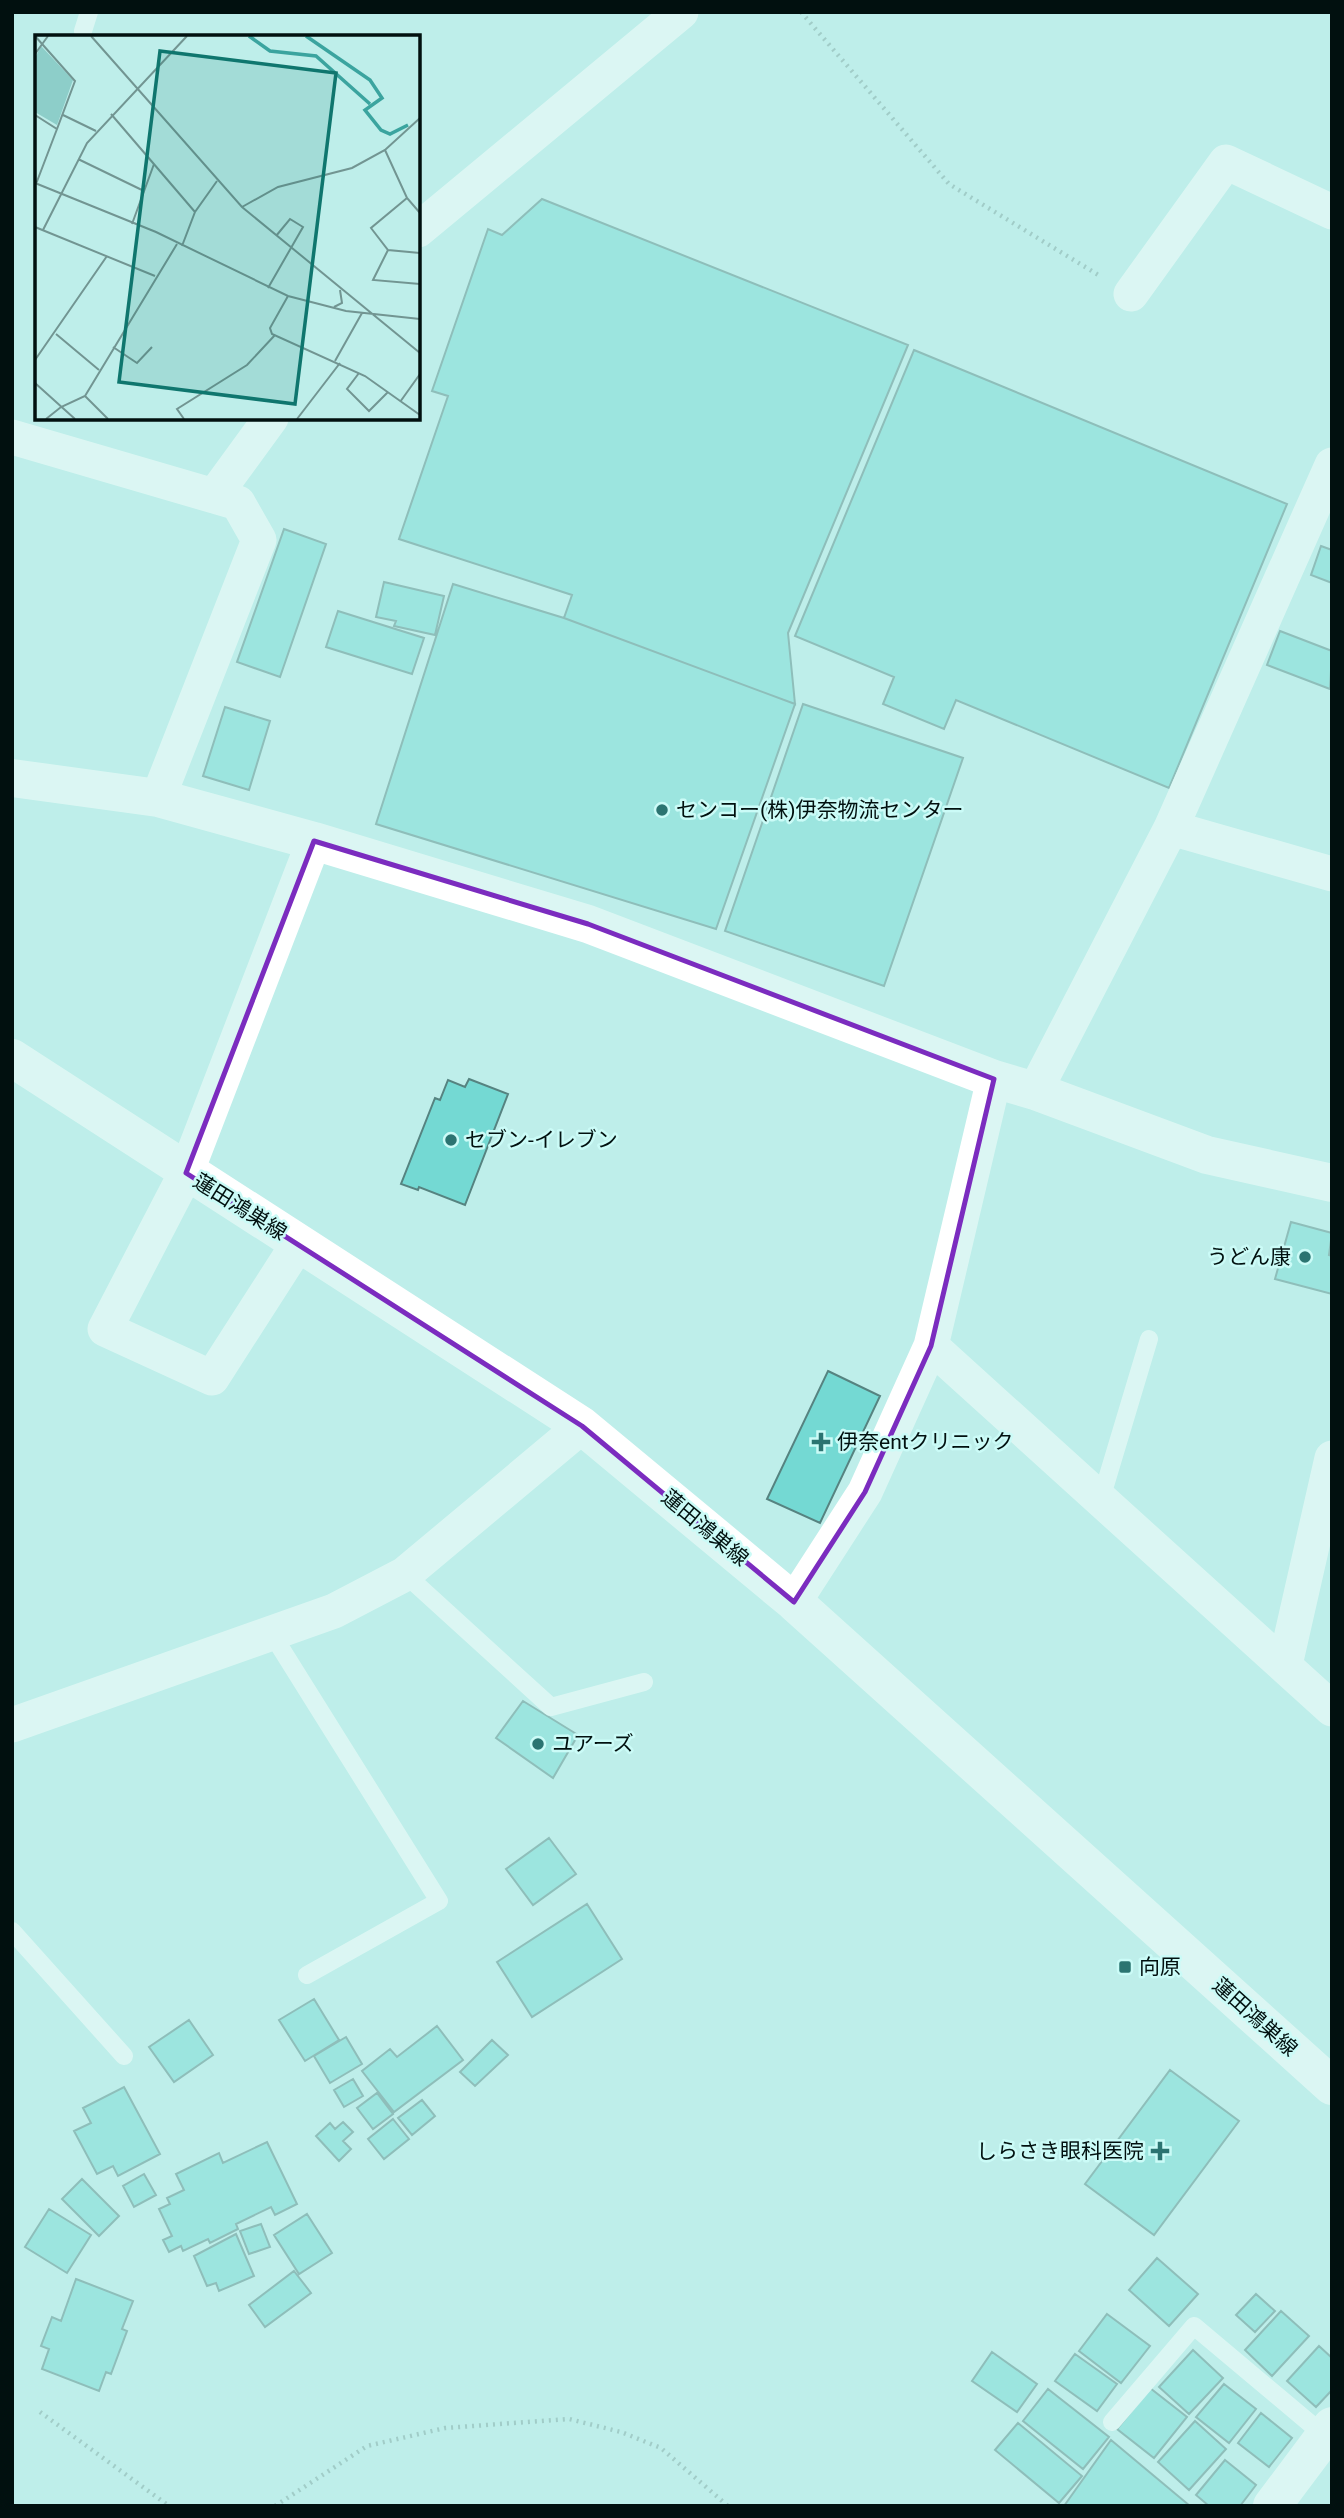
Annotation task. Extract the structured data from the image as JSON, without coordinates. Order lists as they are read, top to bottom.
{
  "streets": {
    "main road": ["蓮田鴻巣線"]
  },
  "places": {
    "other": [
      "センコー(株)伊奈物流センター",
      "セブン-イレブン",
      "うどん康",
      "ユアーズ"
    ],
    "health": ["伊奈entクリニック", "しらさき眼科医院"],
    "transit": ["向原"]
  }
}
